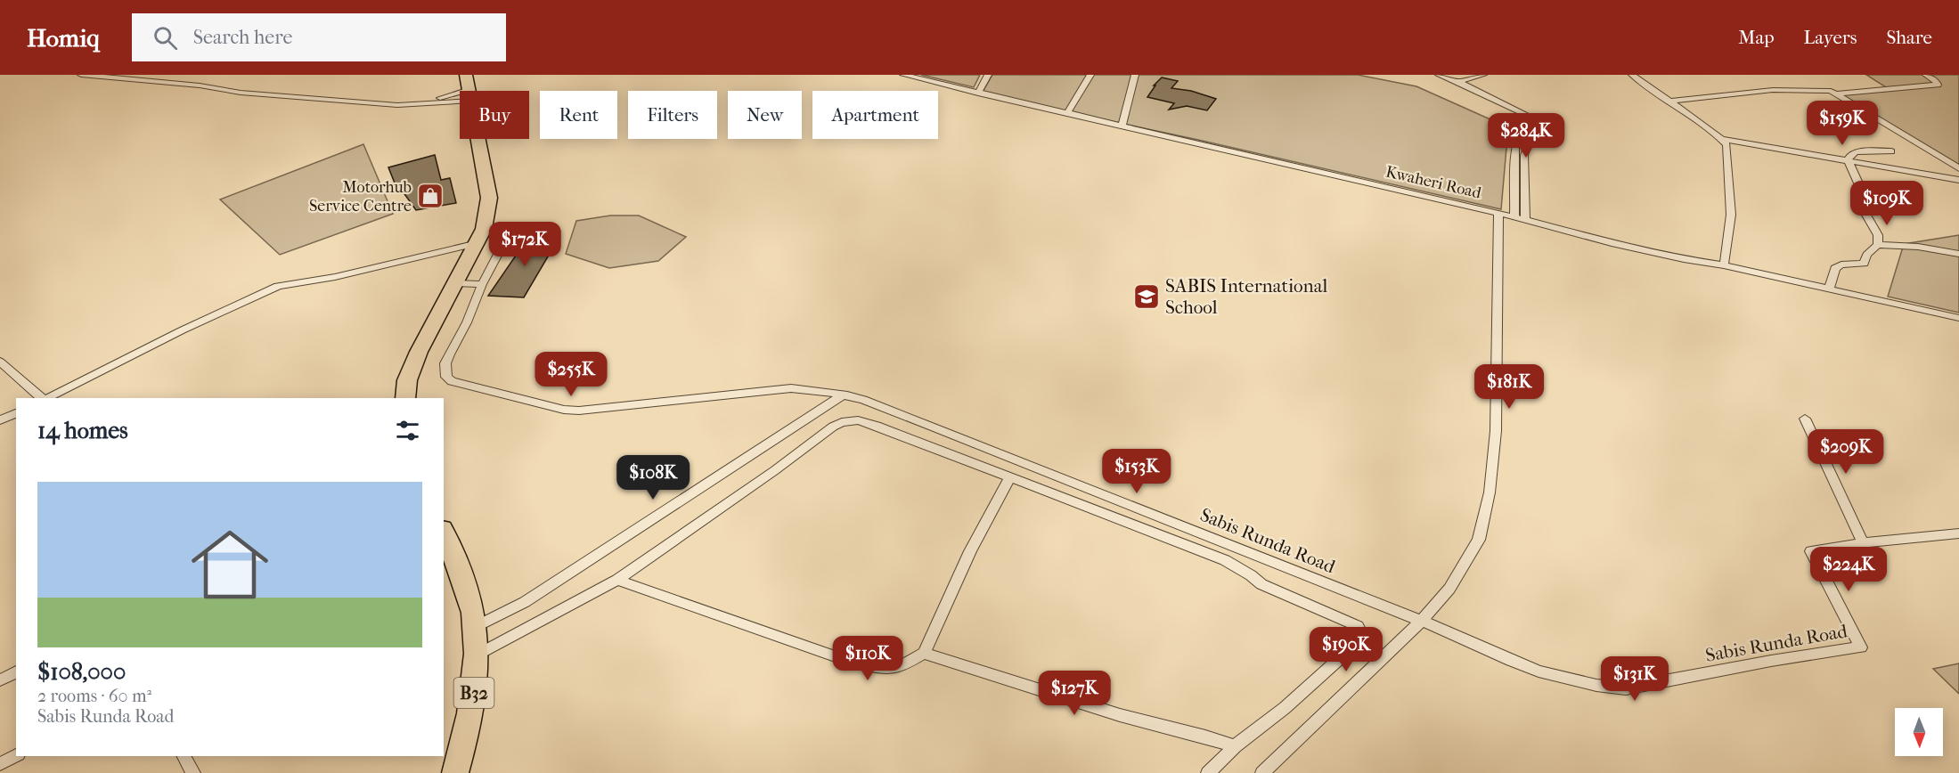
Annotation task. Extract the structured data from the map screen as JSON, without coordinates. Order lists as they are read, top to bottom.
{
  "streets": {
    "highway": ["B32"],
    "street": ["Kwaheri Road", "Sabis Runda Road"]
  },
  "places": {
    "shop": ["Motorhub Service Centre"],
    "school or university": ["SABIS International School"]
  },
  "north": "bottom",
  "page": {
    "header": "Homiq",
    "search": "Search here",
    "nav": ["Map", "Layers", "Share"],
    "chip": [
      "Buy",
      "Rent",
      "Filters",
      "New",
      "Apartment"
    ],
    "price": [
      "$159K",
      "$284K",
      "$109K",
      "$172K",
      "$255K",
      "$181K",
      "$209K",
      "$153K",
      "$108K",
      "$224K",
      "$190K",
      "$110K",
      "$131K",
      "$127K"
    ],
    "heading": "14 homes",
    "list": [
      {
        "name": "$108,000",
        "note": "2 rooms · 60 m² · Sabis Runda Road"
      }
    ]
  }
}
